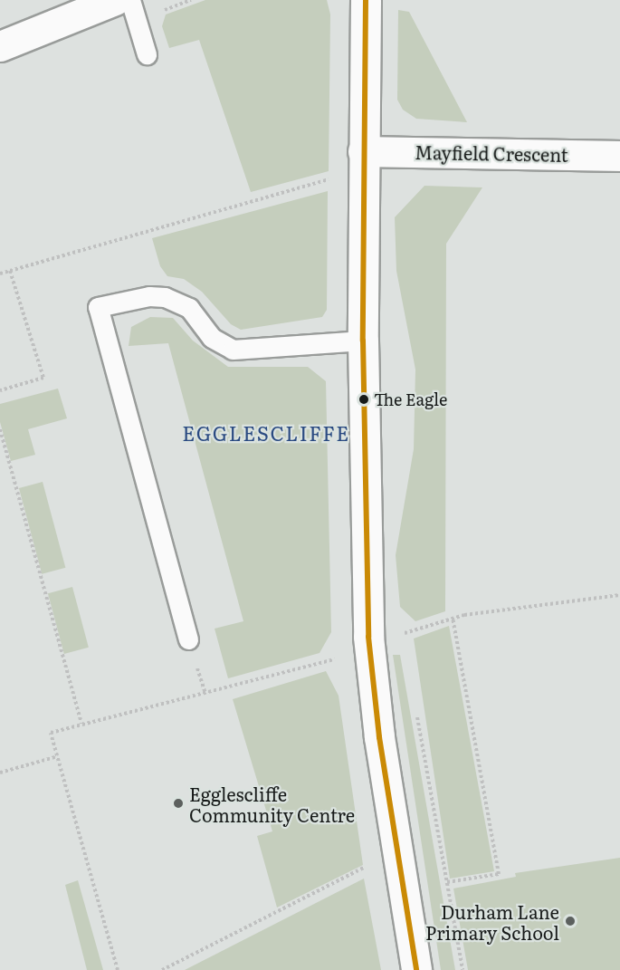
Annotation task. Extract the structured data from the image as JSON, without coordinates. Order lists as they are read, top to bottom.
{
  "streets": {
    "street": ["Mayfield Crescent"]
  },
  "districts": ["EGGLESCLIFFE"],
  "places": ["The Eagle", "Egglescliffe Community Centre", "Durham Lane Primary School"]
}
